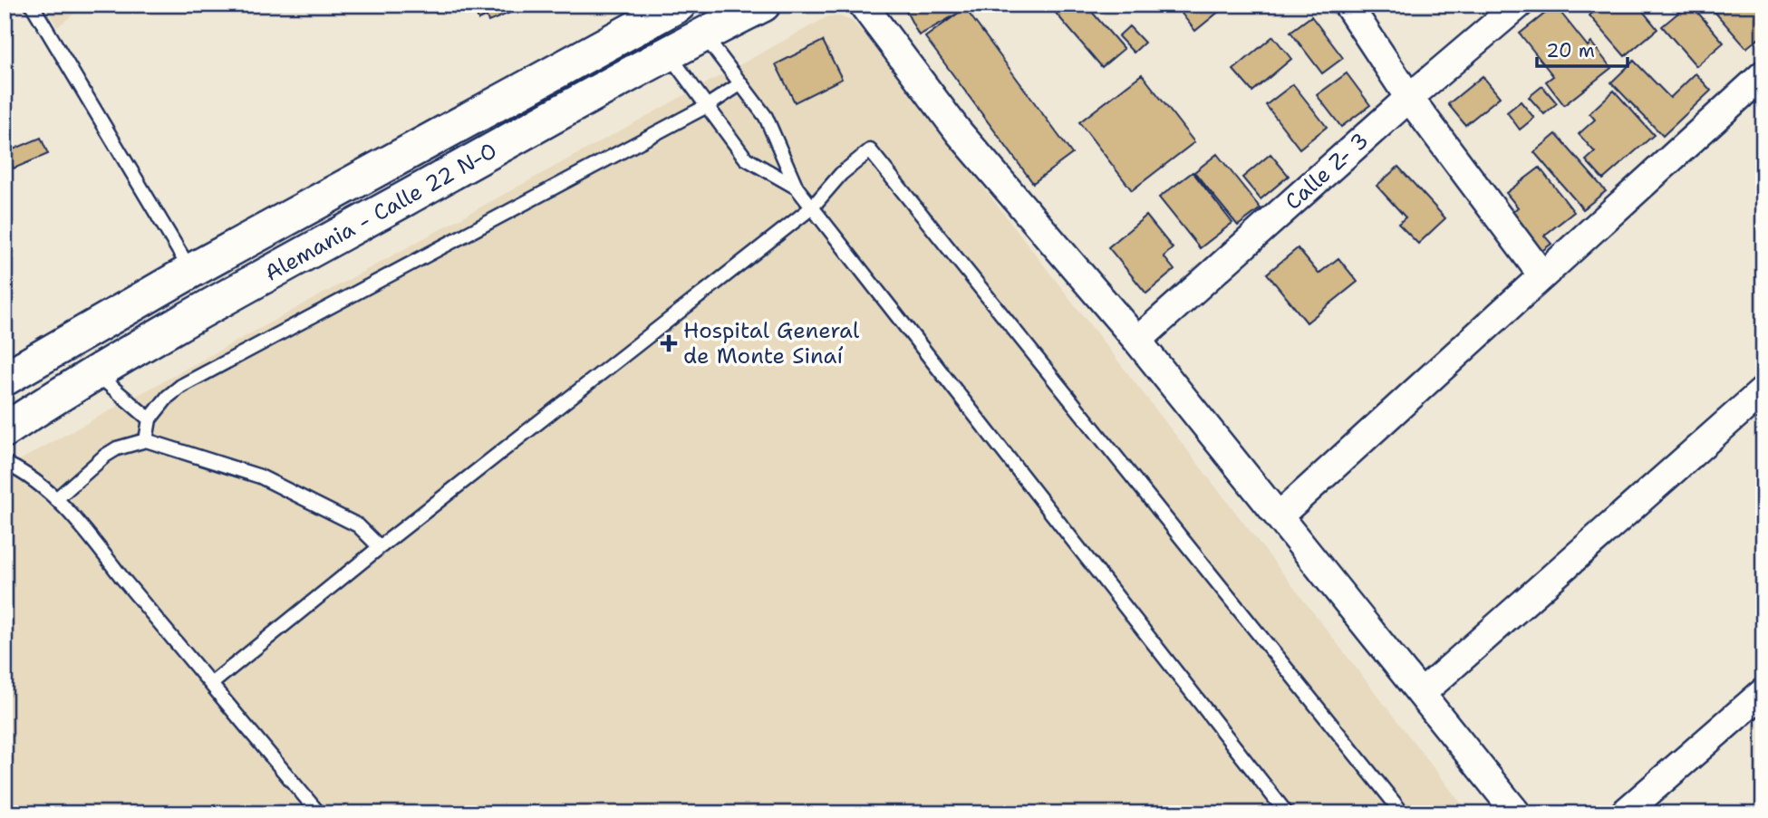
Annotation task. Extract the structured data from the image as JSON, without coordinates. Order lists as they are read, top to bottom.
{
  "streets": {
    "street": ["Calle Z- 3", "Alemania - Calle 22 N-O"]
  },
  "places": {
    "health": ["Hospital General de Monte Sinaí"]
  },
  "scale_bar": "20 m"
}
